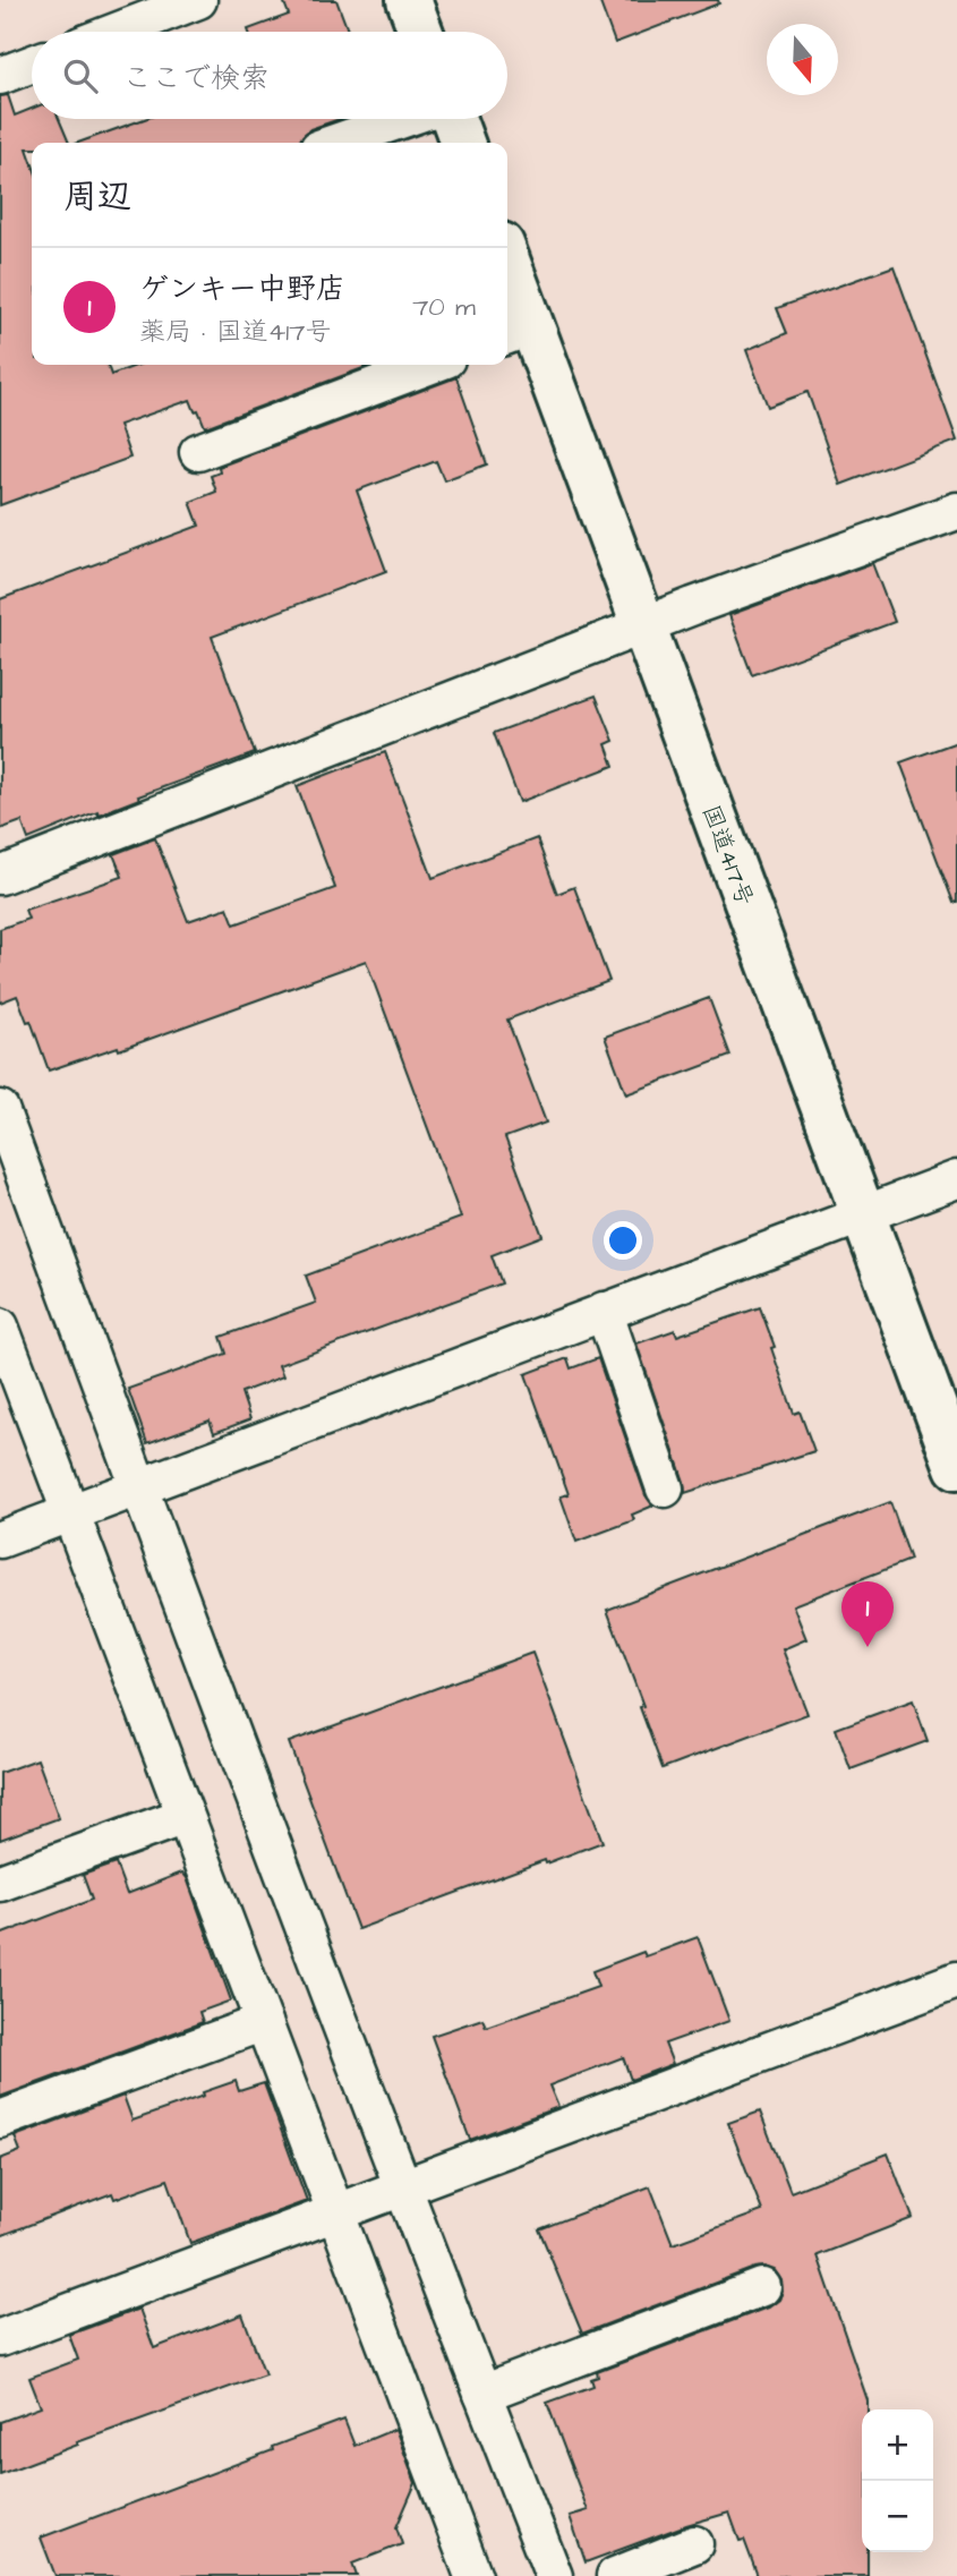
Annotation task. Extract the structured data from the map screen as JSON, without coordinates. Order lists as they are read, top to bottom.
{
  "streets": {
    "highway": ["国道417号"]
  },
  "north": "bottom",
  "page": {
    "search": "ここで検索",
    "heading": "周辺",
    "list": [
      {
        "mark": "1",
        "name": "ゲンキー中野店",
        "note": "薬局 · 国道417号",
        "value": "70 m"
      }
    ],
    "pins": "1",
    "map_buttons": ["+", "−"]
  }
}
